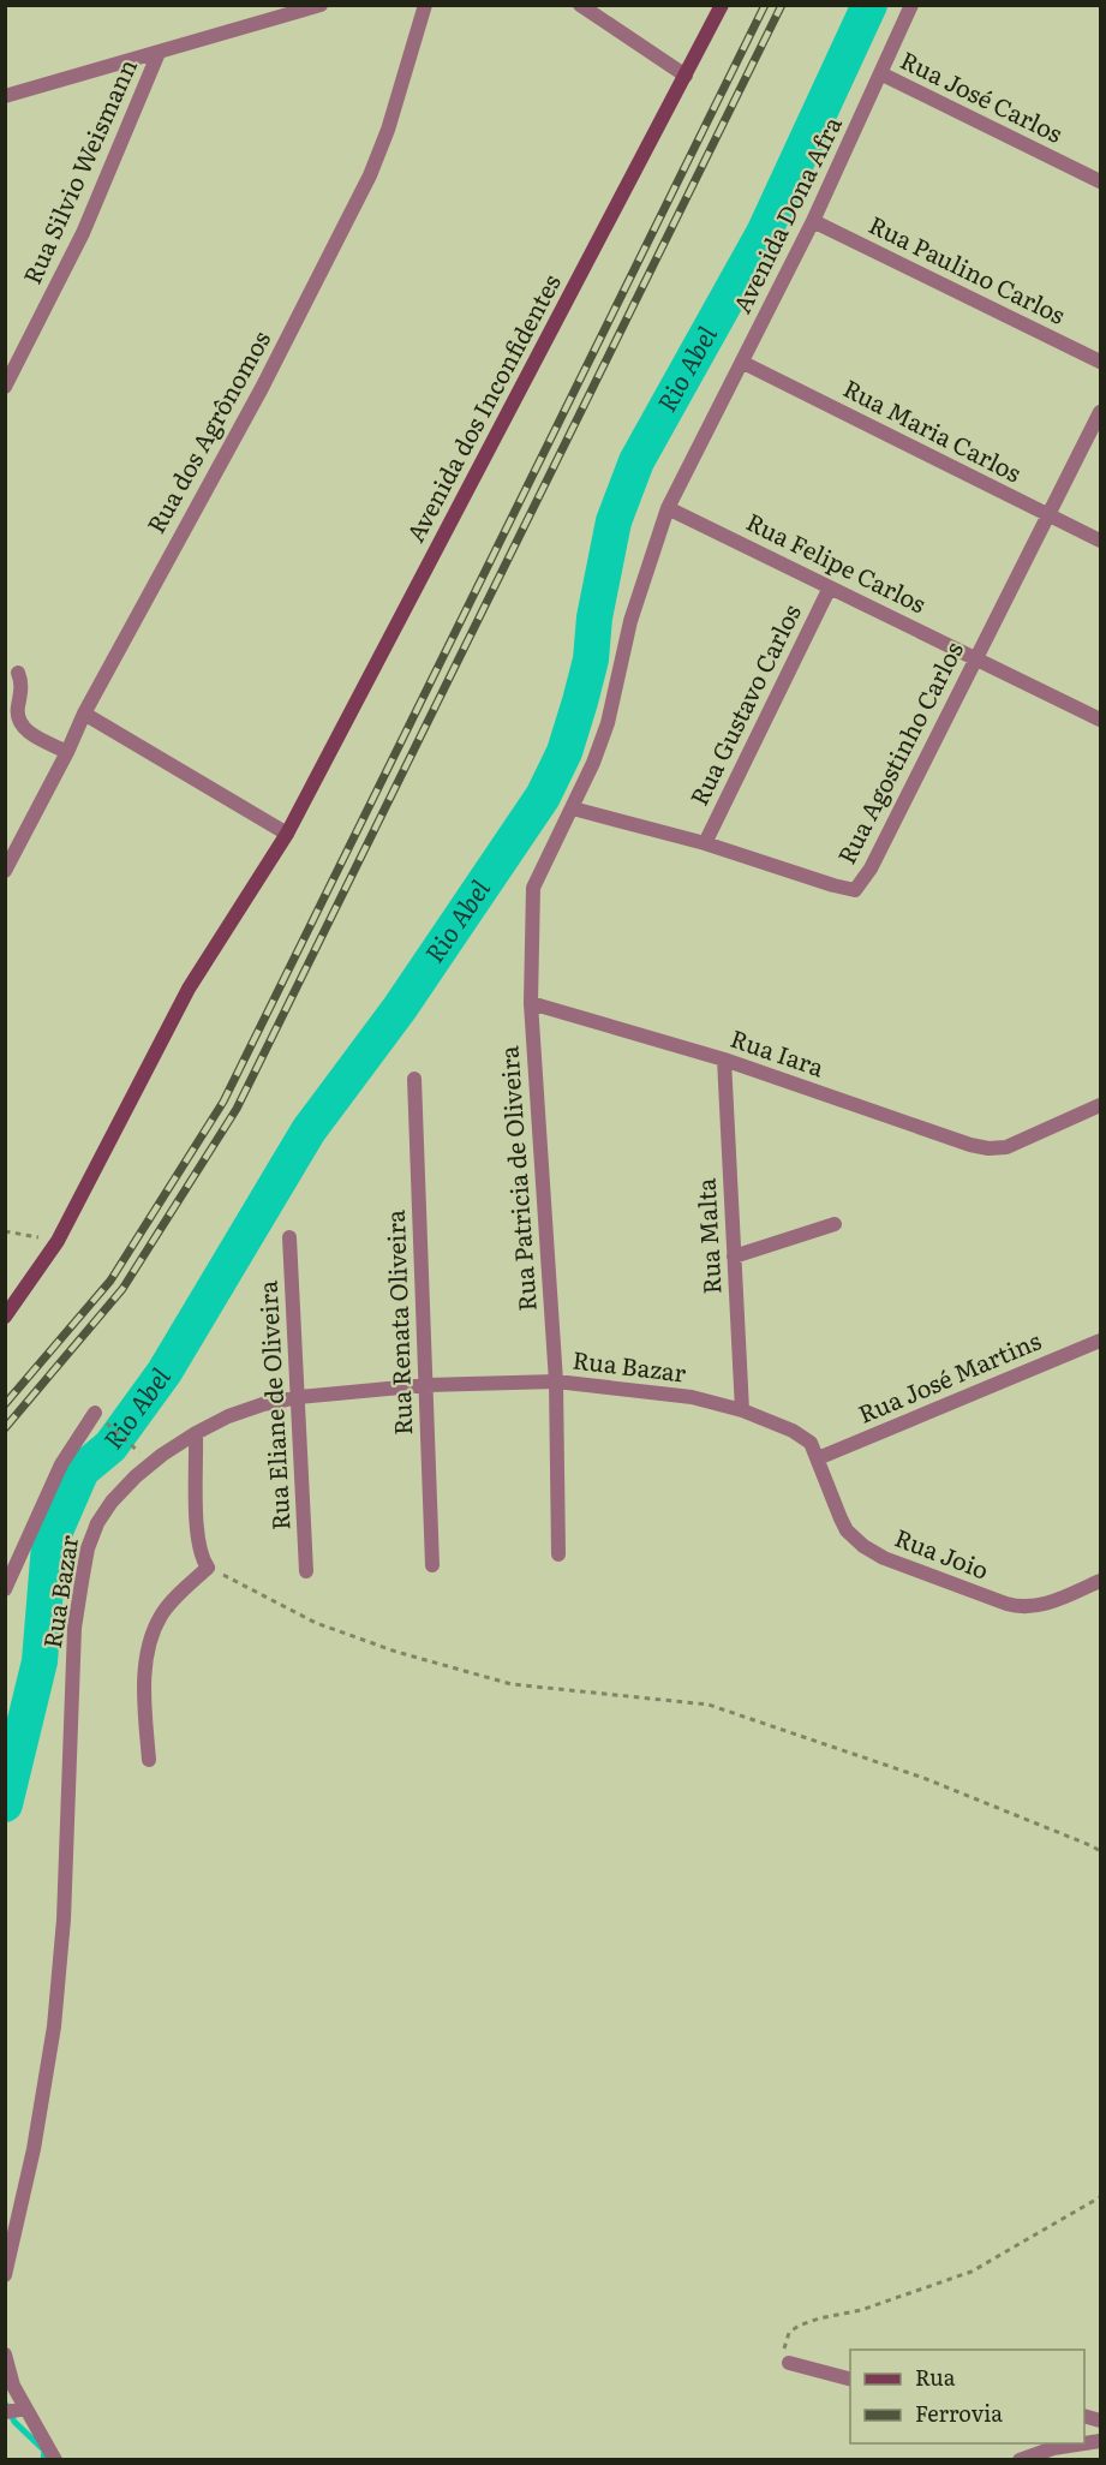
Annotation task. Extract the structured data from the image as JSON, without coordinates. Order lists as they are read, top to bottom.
{
  "streets": {
    "main road": ["Avenida dos Inconfidentes"],
    "street": [
      "Rua José Carlos",
      "Rua Silvio Weismann",
      "Avenida Dona Afra",
      "Rua Paulino Carlos",
      "Rua Maria Carlos",
      "Rua dos Agrônomos",
      "Rua Felipe Carlos",
      "Rua Gustavo Carlos",
      "Rua Agostinho Carlos",
      "Rua Iara",
      "Rua Patricia de Oliveira",
      "Rua Malta",
      "Rua Renata Oliveira",
      "Rua Bazar",
      "Rua José Martins",
      "Rua Eliane de Oliveira",
      "Rua Joio"
    ]
  },
  "crossings": [
    ["Rua José Carlos", "Avenida Dona Afra"],
    ["Avenida Dona Afra", "Rua Paulino Carlos"],
    ["Avenida Dona Afra", "Rua Maria Carlos"],
    ["Avenida Dona Afra", "Rua Felipe Carlos"],
    ["Avenida Dona Afra", "Rua Agostinho Carlos"],
    ["Avenida Dona Afra", "Rua Patricia de Oliveira"],
    ["Rua Maria Carlos", "Rua Agostinho Carlos"],
    ["Rua Felipe Carlos", "Rua Gustavo Carlos"],
    ["Rua Felipe Carlos", "Rua Agostinho Carlos"],
    ["Rua Gustavo Carlos", "Rua Agostinho Carlos"],
    ["Rua Agostinho Carlos", "Rua Patricia de Oliveira"],
    ["Rua Iara", "Rua Patricia de Oliveira"],
    ["Rua Iara", "Rua Malta"],
    ["Rua Patricia de Oliveira", "Rua Bazar"],
    ["Rua Malta", "Rua Bazar"],
    ["Rua Renata Oliveira", "Rua Bazar"],
    ["Rua Bazar", "Rua José Martins"],
    ["Rua Bazar", "Rua Eliane de Oliveira"],
    ["Rua Bazar", "Rua Joio"],
    ["Rua José Martins", "Rua Joio"]
  ],
  "water": ["Rio Abel"],
  "legend": ["Rua", "Ferrovia"]
}
